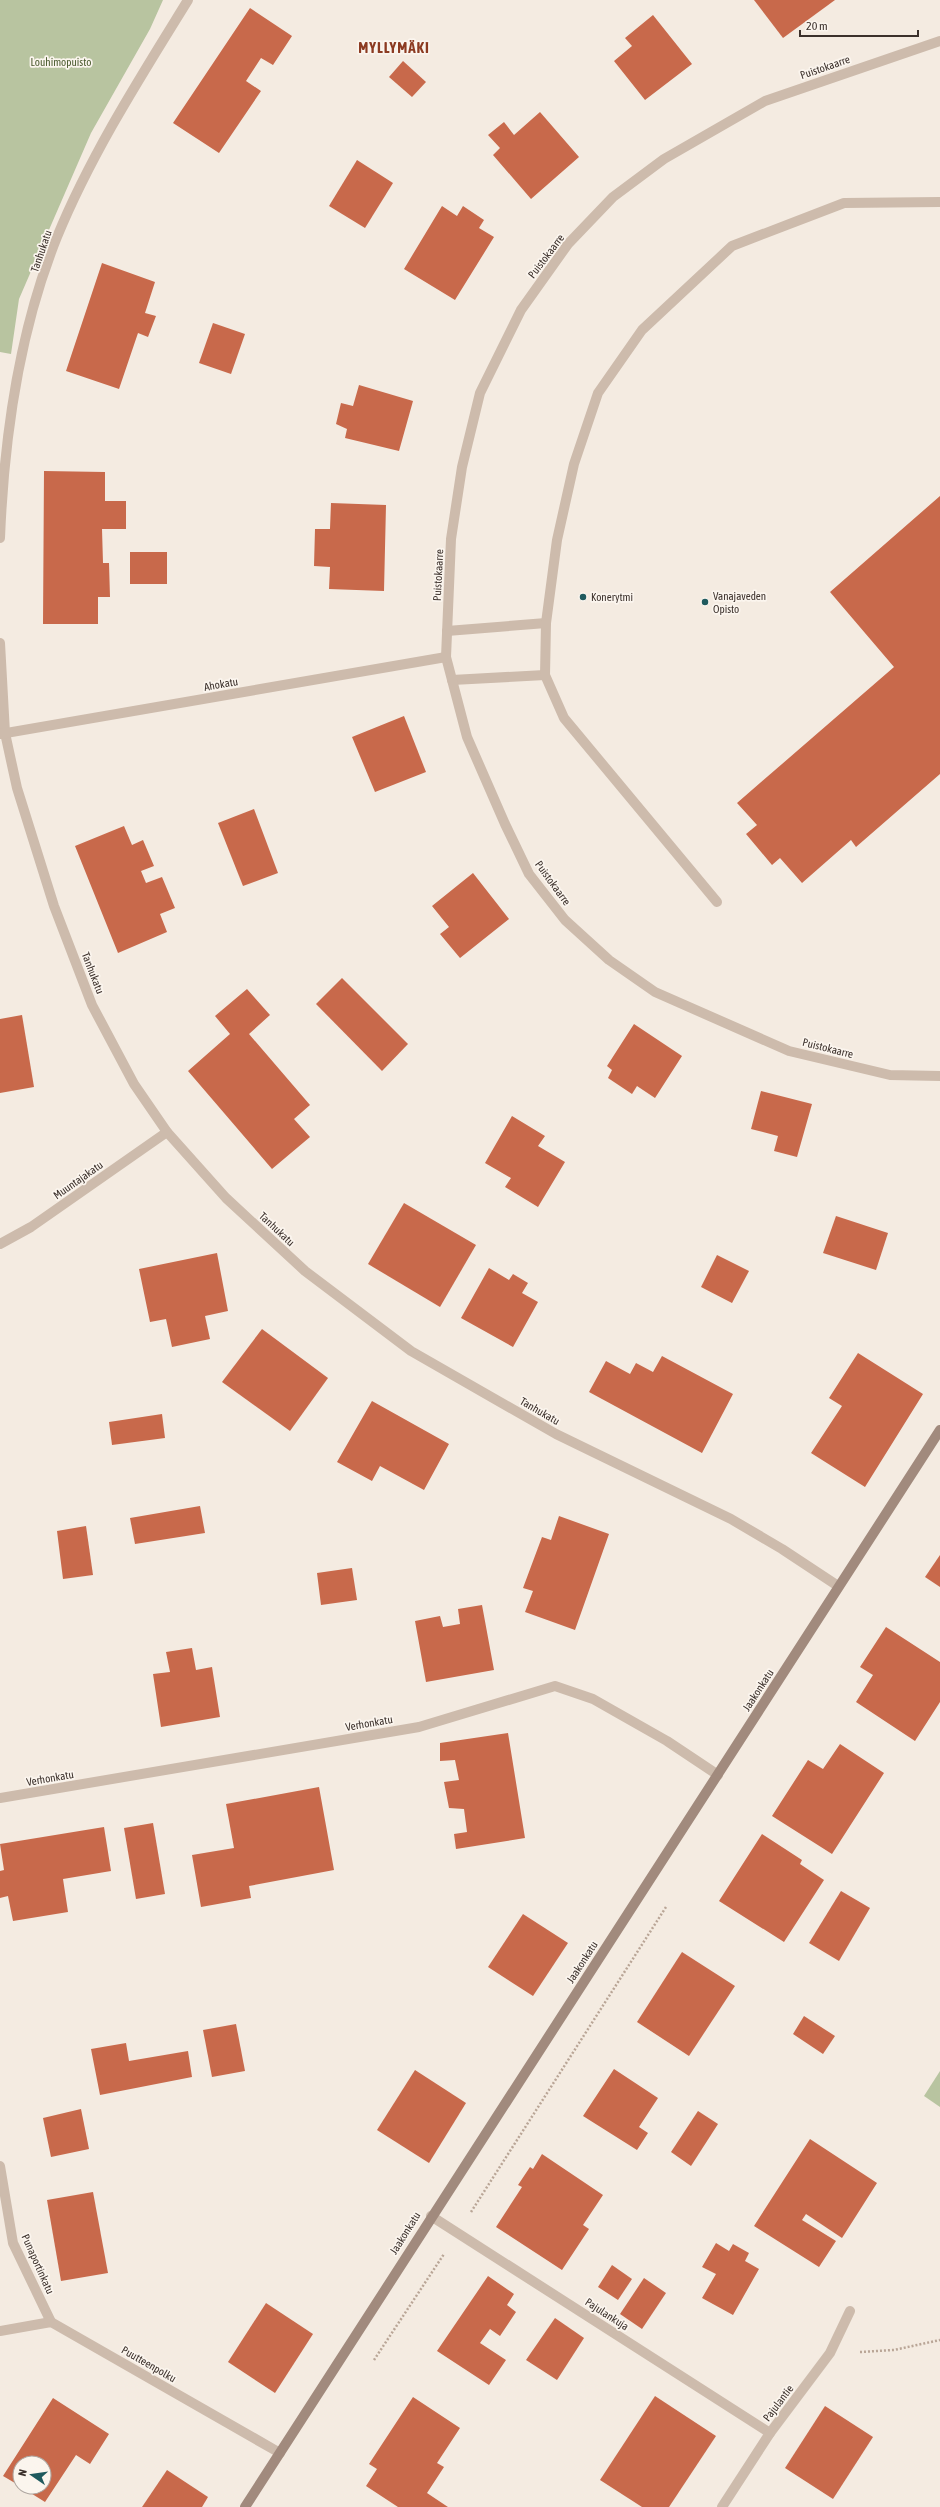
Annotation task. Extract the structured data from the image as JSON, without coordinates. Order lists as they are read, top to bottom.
{
  "streets": {
    "street": [
      "Puistokaarre",
      "Tanhukatu",
      "Ahokatu",
      "Muuntajakatu",
      "Jaakonkatu",
      "Verhonkatu",
      "Punaportinkatu",
      "Pajulankuja",
      "Puutteenpolku",
      "Pajulantie"
    ]
  },
  "crossings": [
    ["Puistokaarre", "Ahokatu"],
    ["Tanhukatu", "Ahokatu"],
    ["Tanhukatu", "Muuntajakatu"],
    ["Tanhukatu", "Jaakonkatu"],
    ["Jaakonkatu", "Verhonkatu"],
    ["Jaakonkatu", "Pajulankuja"],
    ["Jaakonkatu", "Puutteenpolku"],
    ["Punaportinkatu", "Puutteenpolku"],
    ["Pajulankuja", "Pajulantie"]
  ],
  "districts": ["MYLLYMÄKI"],
  "parks": ["Louhimopuisto"],
  "places": ["Konerytmi", "Vanajaveden Opisto"],
  "scale_bar": "20 m",
  "north": "left"
}
